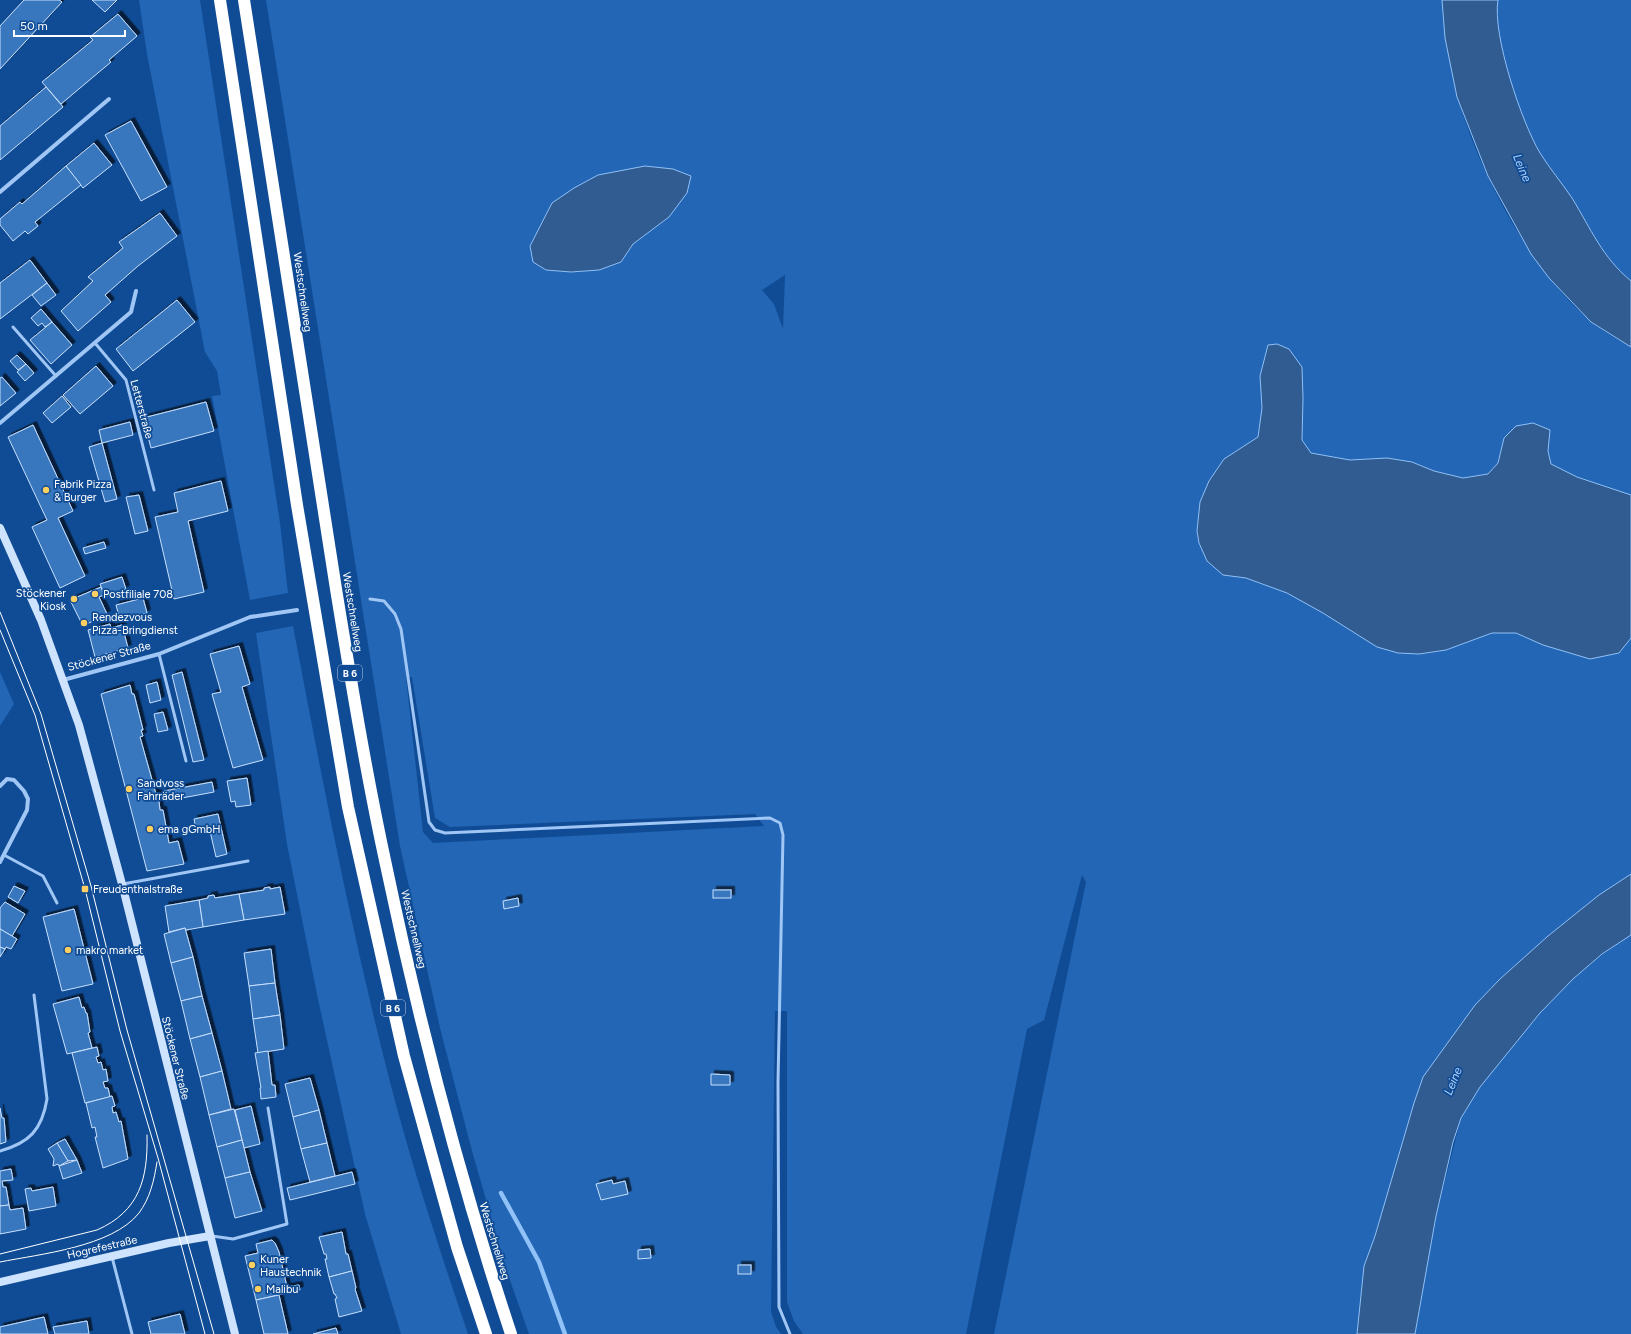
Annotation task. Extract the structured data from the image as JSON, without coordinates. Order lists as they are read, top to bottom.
{
  "streets": {
    "highway": ["Westschnellweg", "B 6"],
    "street": ["Stöckener Straße", "Hogrefestraße"],
    "lane": ["Letterstraße"]
  },
  "crossings": [
    ["Stöckener Straße", "Hogrefestraße"]
  ],
  "water": ["Leine"],
  "places": {
    "other": [
      "Fabrik Pizza & Burger",
      "Postfiliale 708",
      "Stöckener Kiosk",
      "Rendezvous Pizza-Bringdienst",
      "Sandvoss Fahrräder",
      "ema gGmbH",
      "makro market",
      "Kuner Haustechnik",
      "Malibu"
    ],
    "transit": ["Freudenthalstraße"]
  },
  "scale_bar": "50 m"
}
